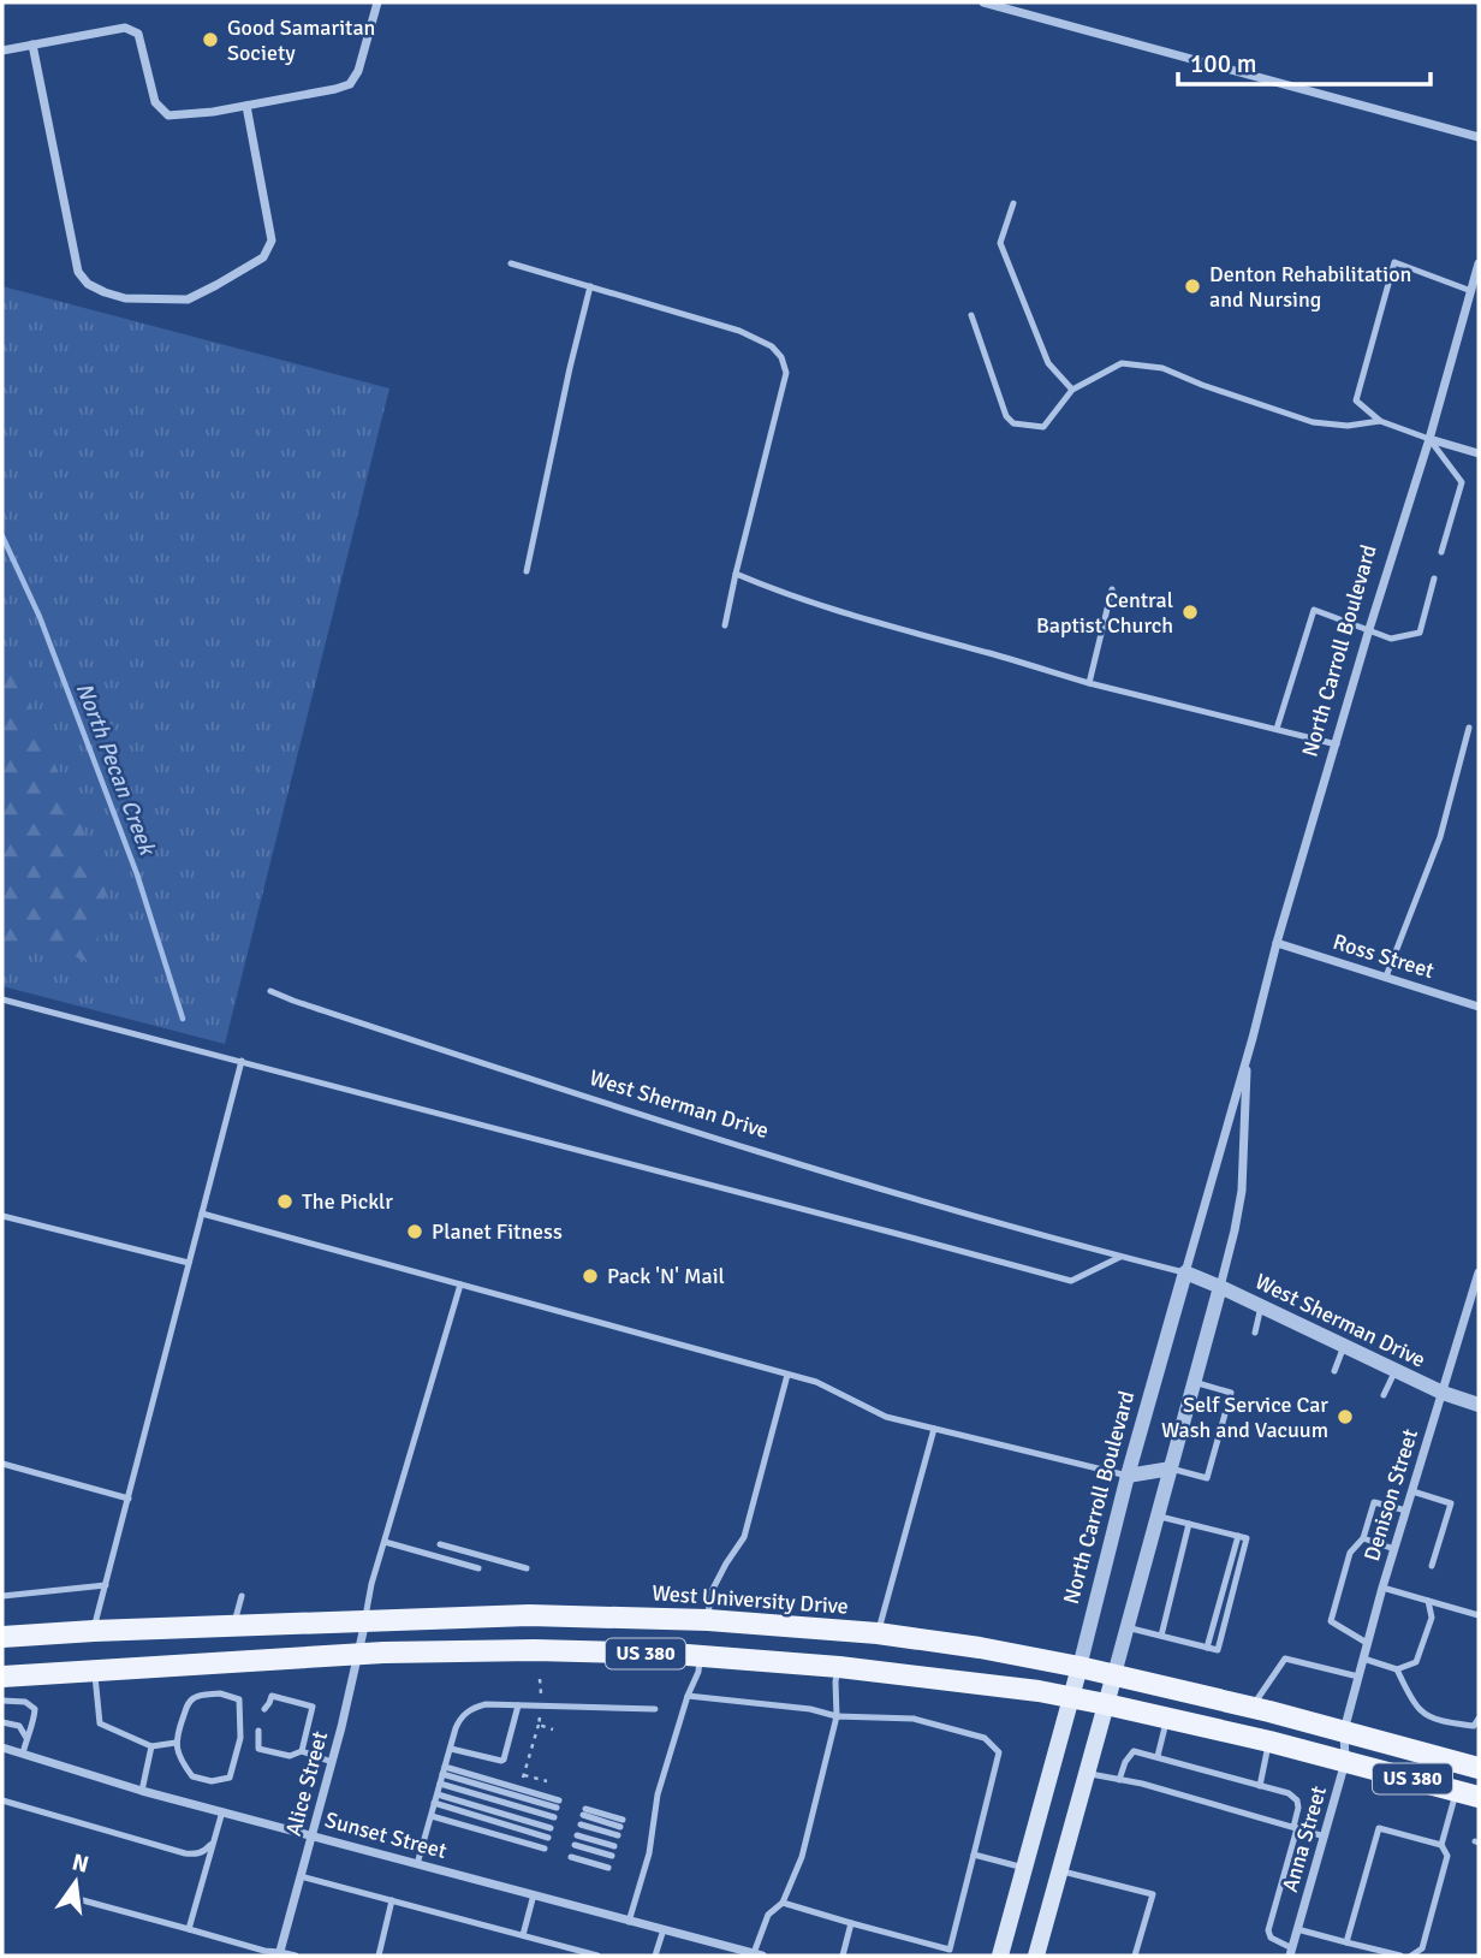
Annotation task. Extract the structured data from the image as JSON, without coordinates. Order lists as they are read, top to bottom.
{
  "streets": {
    "main road": ["North Carroll Boulevard", "West University Drive", "US 380"],
    "street": [
      "Ross Street",
      "West Sherman Drive",
      "Denison Street",
      "Alice Street",
      "Sunset Street",
      "Anna Street"
    ]
  },
  "crossings": [
    ["North Carroll Boulevard", "Ross Street"],
    ["North Carroll Boulevard", "West Sherman Drive"],
    ["North Carroll Boulevard", "West University Drive"],
    ["North Carroll Boulevard", "US 380"],
    ["West Sherman Drive", "Denison Street"],
    ["Denison Street", "West University Drive"],
    ["Denison Street", "Anna Street"],
    ["West University Drive", "Alice Street"],
    ["West University Drive", "Anna Street"],
    ["US 380", "Alice Street"],
    ["US 380", "Anna Street"],
    ["Alice Street", "Sunset Street"]
  ],
  "water": ["North Pecan Creek"],
  "places": [
    "Good Samaritan Society",
    "Denton Rehabilitation and Nursing",
    "Central Baptist Church",
    "The Picklr",
    "Planet Fitness",
    "Pack 'N' Mail",
    "Self Service Car Wash and Vacuum"
  ],
  "scale_bar": "100 m",
  "north": "top"
}
